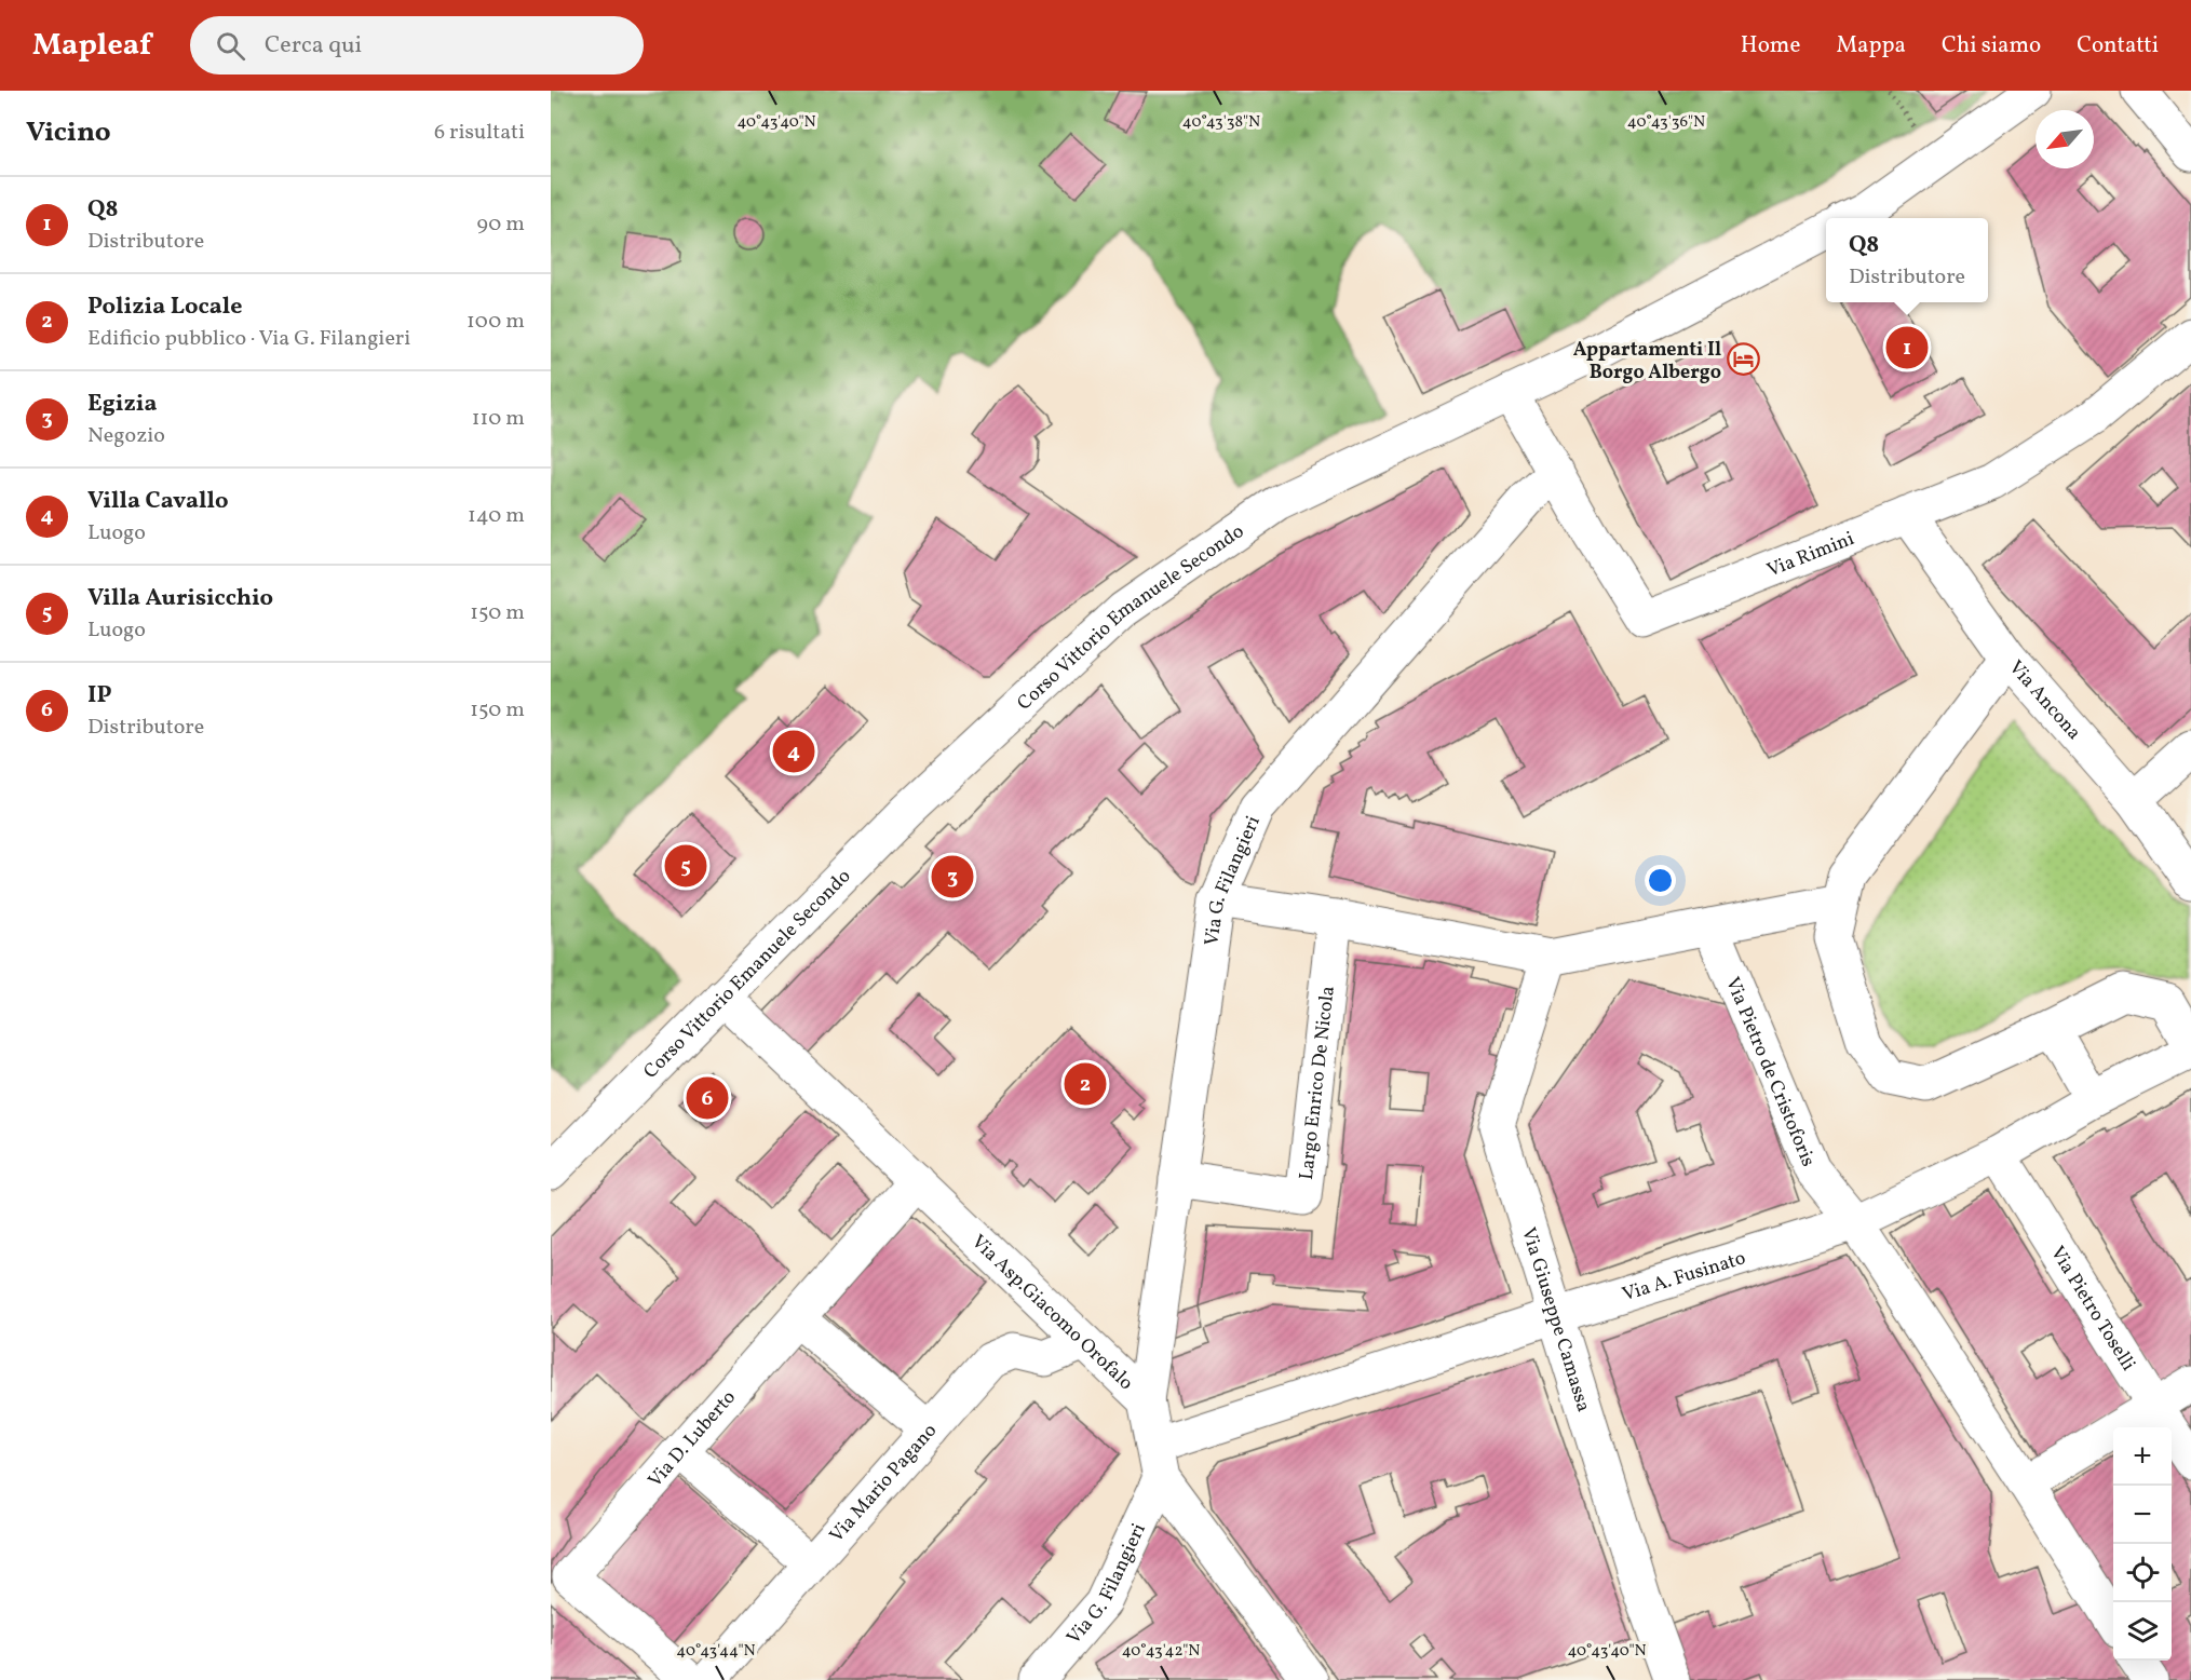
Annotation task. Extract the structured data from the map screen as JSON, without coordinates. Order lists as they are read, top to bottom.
{
  "streets": {
    "street": [
      "Via Rimini",
      "Corso Vittorio Emanuele Secondo",
      "Via Ancona",
      "Via G. Filangieri",
      "Via Pietro de Cristoforis",
      "Largo Enrico De Nicola",
      "Via A. Fusinato",
      "Via Pietro Toselli",
      "Via Asp.Giacomo Orofalo",
      "Via Giuseppe Camassa",
      "Via D. Luberto",
      "Via Mario Pagano"
    ]
  },
  "crossings": [
    ["Via Rimini", "Corso Vittorio Emanuele Secondo"],
    ["Via Rimini", "Via Ancona"],
    ["Via Rimini", "Via G. Filangieri"],
    ["Corso Vittorio Emanuele Secondo", "Via Asp.Giacomo Orofalo"],
    ["Via G. Filangieri", "Largo Enrico De Nicola"],
    ["Via G. Filangieri", "Via A. Fusinato"],
    ["Via G. Filangieri", "Via Asp.Giacomo Orofalo"],
    ["Via Pietro de Cristoforis", "Via A. Fusinato"],
    ["Via A. Fusinato", "Via Pietro Toselli"],
    ["Via A. Fusinato", "Via Asp.Giacomo Orofalo"],
    ["Via A. Fusinato", "Via Giuseppe Camassa"],
    ["Via Asp.Giacomo Orofalo", "Via D. Luberto"],
    ["Via Asp.Giacomo Orofalo", "Via Mario Pagano"]
  ],
  "places": {
    "hotel": ["Appartamenti Il Borgo Albergo"]
  },
  "north": "bottom left",
  "page": {
    "header": "Mapleaf",
    "search": "Cerca qui",
    "nav": [
      "Home",
      "Mappa",
      "Chi siamo",
      "Contatti"
    ],
    "heading": ["Vicino", "6 risultati"],
    "list": [
      {
        "mark": "1",
        "name": "Q8",
        "note": "Distributore",
        "value": "90 m"
      },
      {
        "mark": "2",
        "name": "Polizia Locale",
        "note": "Edificio pubblico · Via G. Filangieri",
        "value": "100 m"
      },
      {
        "mark": "3",
        "name": "Egizia",
        "note": "Negozio",
        "value": "110 m"
      },
      {
        "mark": "4",
        "name": "Villa Cavallo",
        "note": "Luogo",
        "value": "140 m"
      },
      {
        "mark": "5",
        "name": "Villa Aurisicchio",
        "note": "Luogo",
        "value": "150 m"
      },
      {
        "mark": "6",
        "name": "IP",
        "note": "Distributore",
        "value": "150 m"
      }
    ],
    "popup": ["Q8", "Distributore"],
    "pins": [
      "1",
      "4",
      "5",
      "3",
      "2",
      "6"
    ],
    "map_buttons": ["+", "−"]
  },
  "coordinates": [
    "40°43'40\"N",
    "40°43'38\"N",
    "40°43'36\"N",
    "40°43'44\"N",
    "40°43'42\"N"
  ]
}
